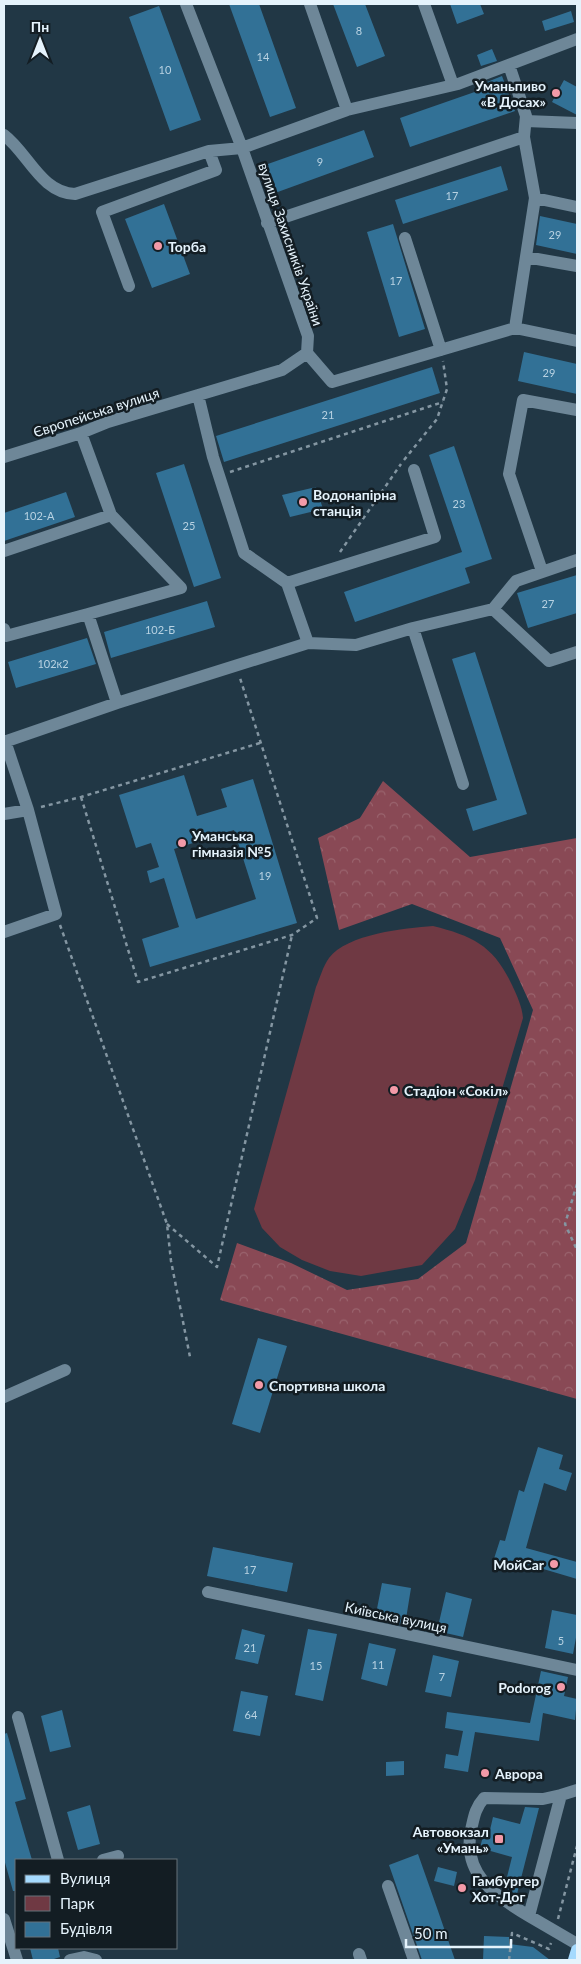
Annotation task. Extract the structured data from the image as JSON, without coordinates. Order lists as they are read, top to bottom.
{
  "streets": {
    "street": ["вулиця Захисників України", "Європейська вулиця", "Київська вулиця"]
  },
  "places": {
    "other": [
      "Уманьпиво «В Досах»",
      "Торба",
      "Водонапірна станція",
      "Уманська гімназія №5",
      "Стадіон «Сокіл»",
      "Спортивна школа",
      "МойCar",
      "Podorog",
      "Аврора",
      "Гамбургер Хот-Дог"
    ],
    "transit": ["Автовокзал «Умань»"]
  },
  "house_numbers": [
    "8",
    "14",
    "10",
    "9",
    "17",
    "29",
    "17",
    "29",
    "21",
    "23",
    "102-А",
    "25",
    "27",
    "102-Б",
    "102к2",
    "19",
    "17",
    "5",
    "21",
    "11",
    "15",
    "7",
    "64"
  ],
  "legend": ["Вулиця", "Парк", "Будівля"],
  "scale_bar": "50 m",
  "north": "top"
}
